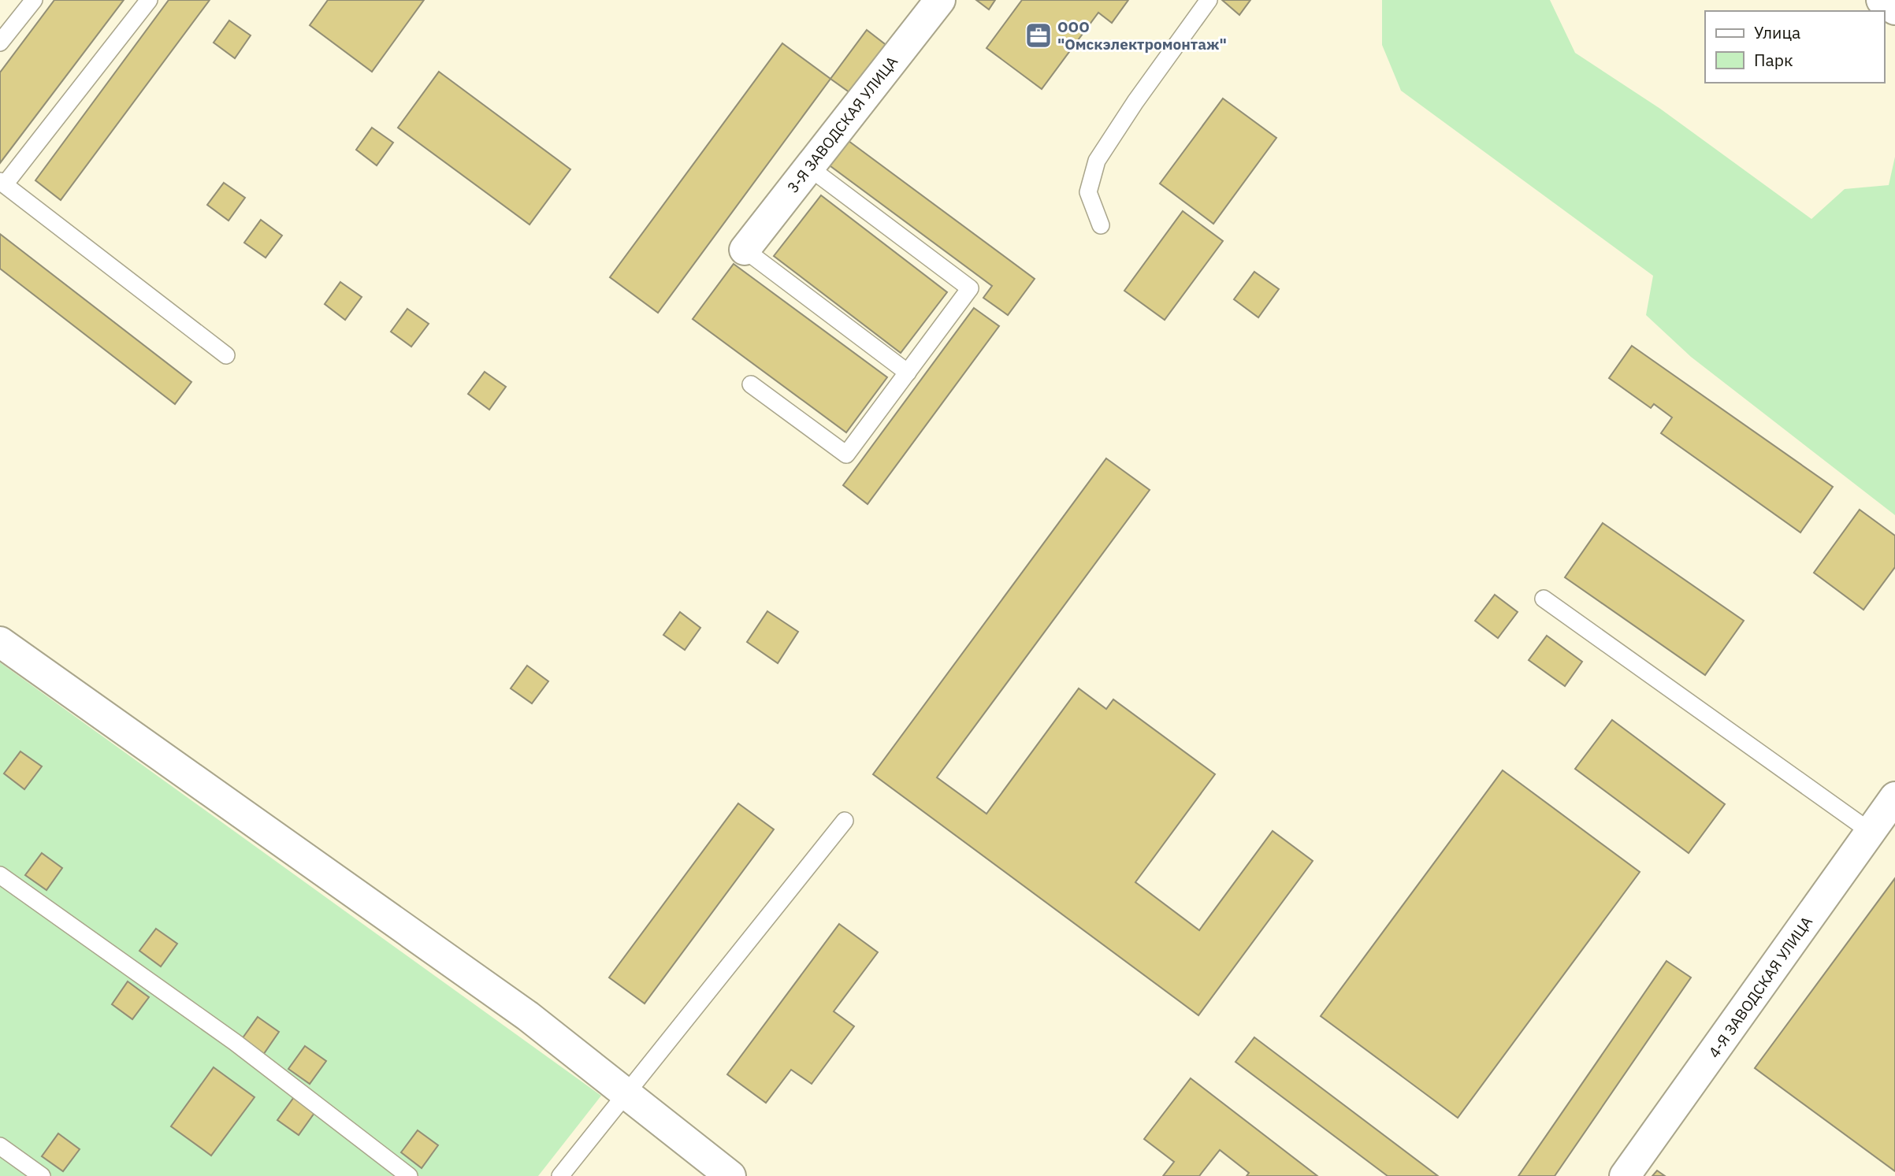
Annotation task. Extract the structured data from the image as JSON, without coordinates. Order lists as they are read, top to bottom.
{
  "streets": {
    "street": ["3-Я ЗАВОДСКАЯ УЛИЦА", "4-Я ЗАВОДСКАЯ УЛИЦА"]
  },
  "places": {
    "office": ["ООО \"Омскэлектромонтаж\""]
  },
  "legend": ["Улица", "Парк"]
}
